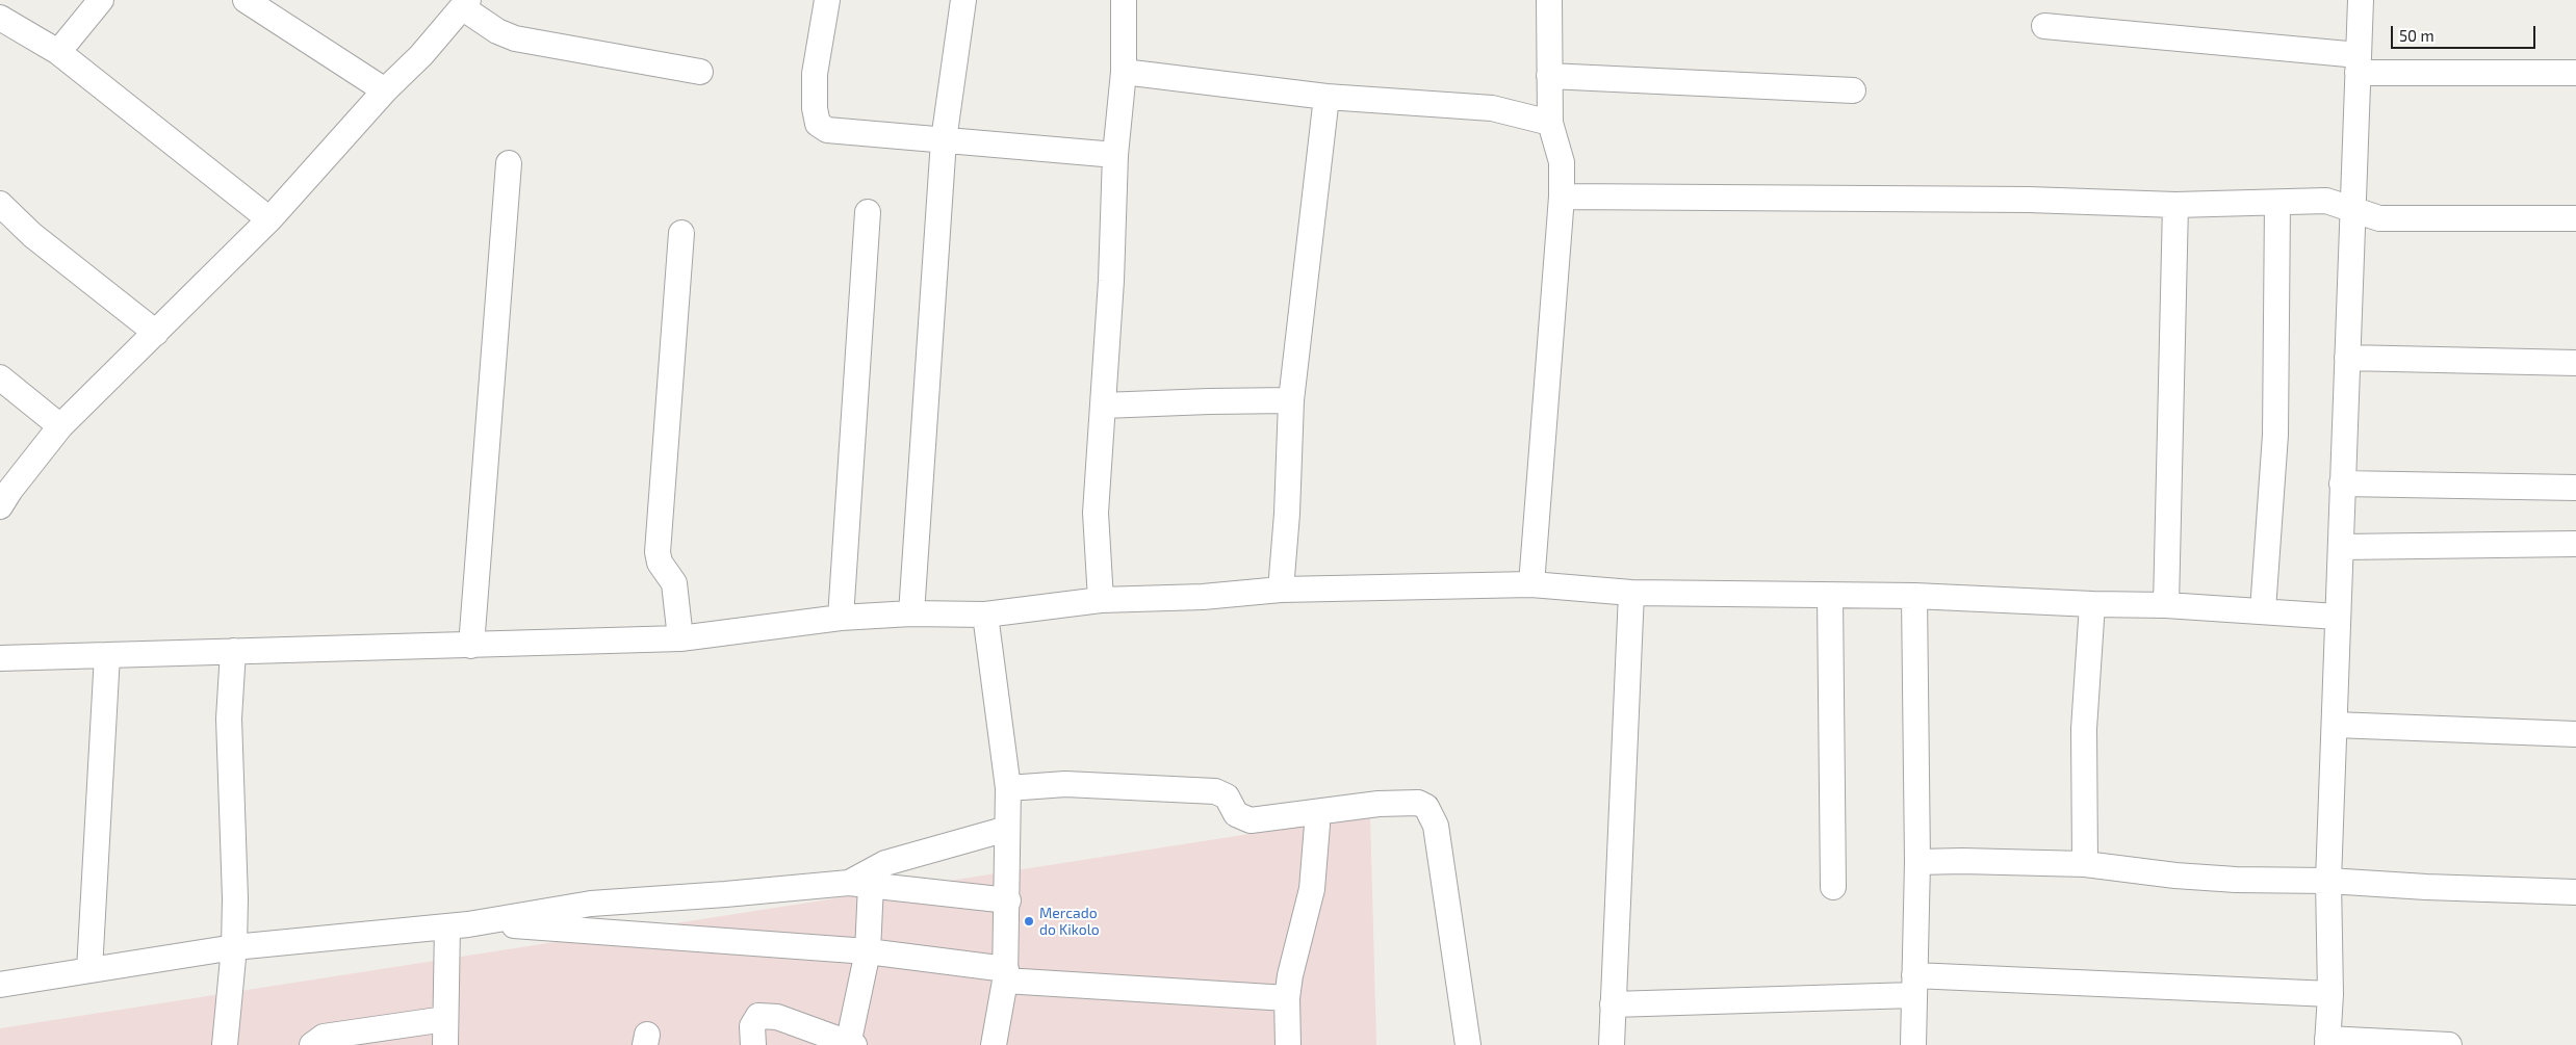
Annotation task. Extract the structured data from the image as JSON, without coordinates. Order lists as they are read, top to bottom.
{
  "places": ["Mercado do Kikolo"],
  "scale_bar": "50 m"
}
